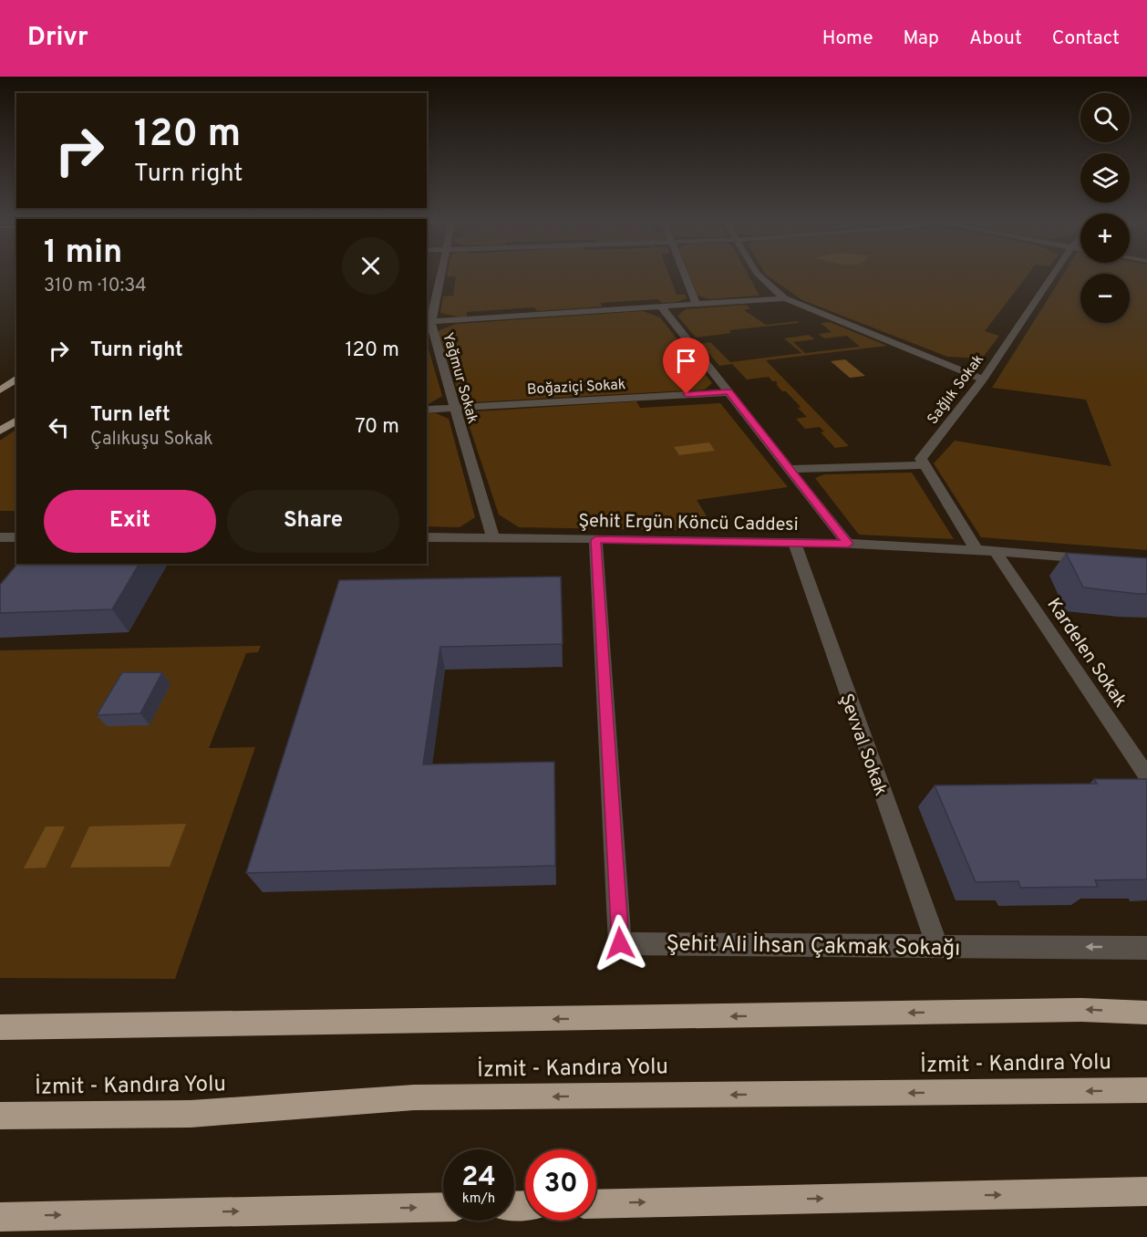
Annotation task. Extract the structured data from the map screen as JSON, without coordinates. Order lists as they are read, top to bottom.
{
  "streets": {
    "highway": ["İzmit - Kandıra Yolu"],
    "street": [
      "Yağmur Sokak",
      "Boğaziçi Sokak",
      "Sağlık Sokak",
      "Şehit Ergün Köncü Caddesi",
      "Kardelen Sokak",
      "Şevval Sokak",
      "Şehit Ali İhsan Çakmak Sokağı"
    ]
  },
  "crossings": [
    ["Yağmur Sokak", "Boğaziçi Sokak"],
    ["Yağmur Sokak", "Şehit Ergün Köncü Caddesi"],
    ["Şehit Ergün Köncü Caddesi", "Kardelen Sokak"],
    ["Şehit Ergün Köncü Caddesi", "Şevval Sokak"],
    ["Şehit Ergün Köncü Caddesi", "Şehit Ali İhsan Çakmak Sokağı"],
    ["Şevval Sokak", "Şehit Ali İhsan Çakmak Sokağı"]
  ],
  "page": {
    "header": "Drivr",
    "nav": [
      "Home",
      "Map",
      "About",
      "Contact"
    ],
    "map_buttons": ["+", "−"],
    "turn": ["120 m", "Turn right"],
    "heading": ["1 min", "310 m · 10:34"],
    "list": [
      {
        "name": "Turn right",
        "value": "120 m"
      },
      {
        "name": "Turn left",
        "note": "Çalıkuşu Sokak",
        "value": "70 m"
      }
    ],
    "buttons": ["Exit", "Share"],
    "speed": "24 km/h",
    "limit": "30"
  }
}
